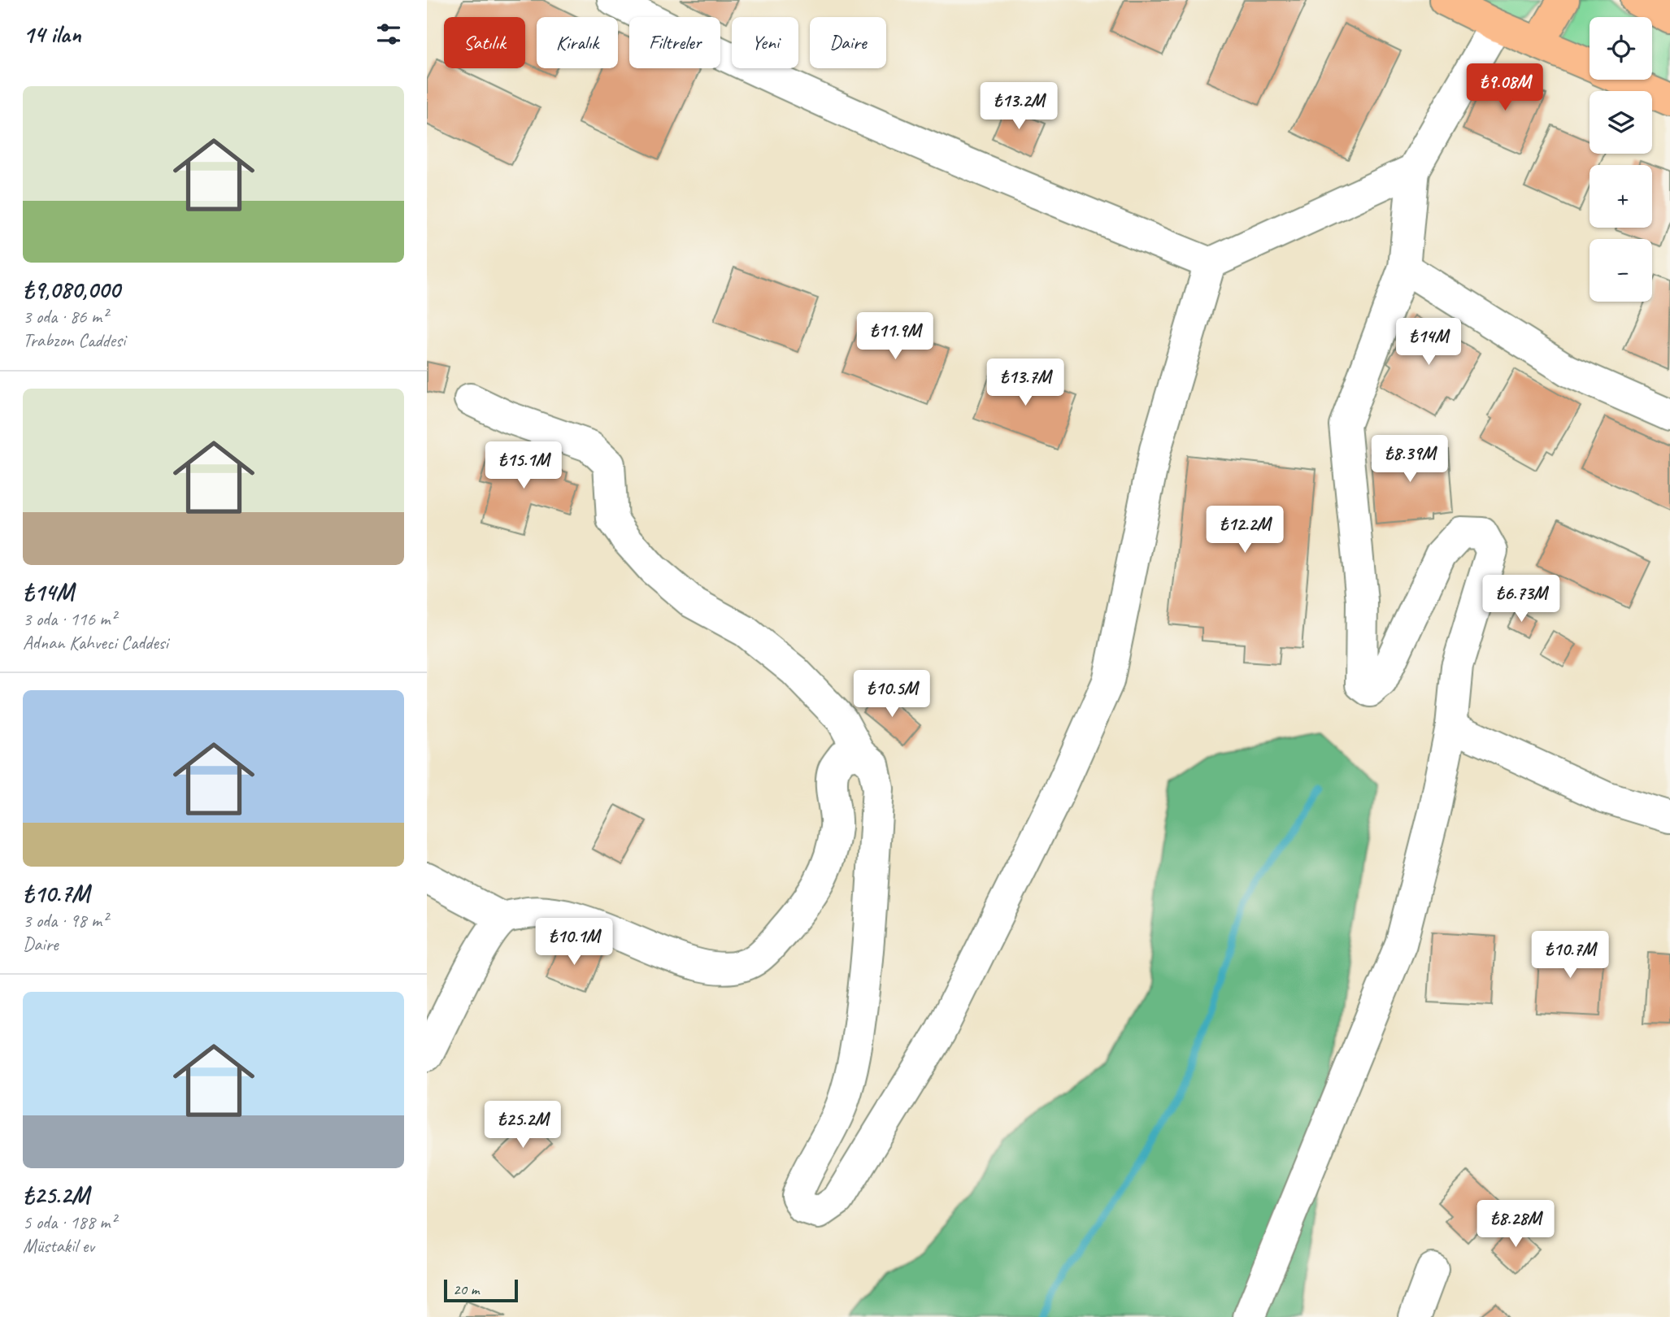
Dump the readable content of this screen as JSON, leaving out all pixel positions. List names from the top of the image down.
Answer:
{
  "scale_bar": "20 m",
  "page": {
    "heading": "14 ilan",
    "map_buttons": ["+", "−"],
    "chip": [
      "Satılık",
      "Kiralık",
      "Filtreler",
      "Yeni",
      "Daire"
    ],
    "price": [
      "₺9.08M",
      "₺13.2M",
      "₺11.9M",
      "₺14M",
      "₺13.7M",
      "₺8.39M",
      "₺15.1M",
      "₺12.2M",
      "₺6.73M",
      "₺10.5M",
      "₺10.1M",
      "₺10.7M",
      "₺25.2M",
      "₺8.28M"
    ],
    "list": [
      {
        "name": "₺9,080,000",
        "note": "3 oda · 86 m² · Trabzon Caddesi"
      },
      {
        "name": "₺14M",
        "note": "3 oda · 116 m² · Adnan Kahveci Caddesi"
      },
      {
        "name": "₺10.7M",
        "note": "3 oda · 98 m² · Daire"
      },
      {
        "name": "₺25.2M",
        "note": "5 oda · 188 m² · Müstakil ev"
      }
    ],
    "scale": "20 m"
  }
}
